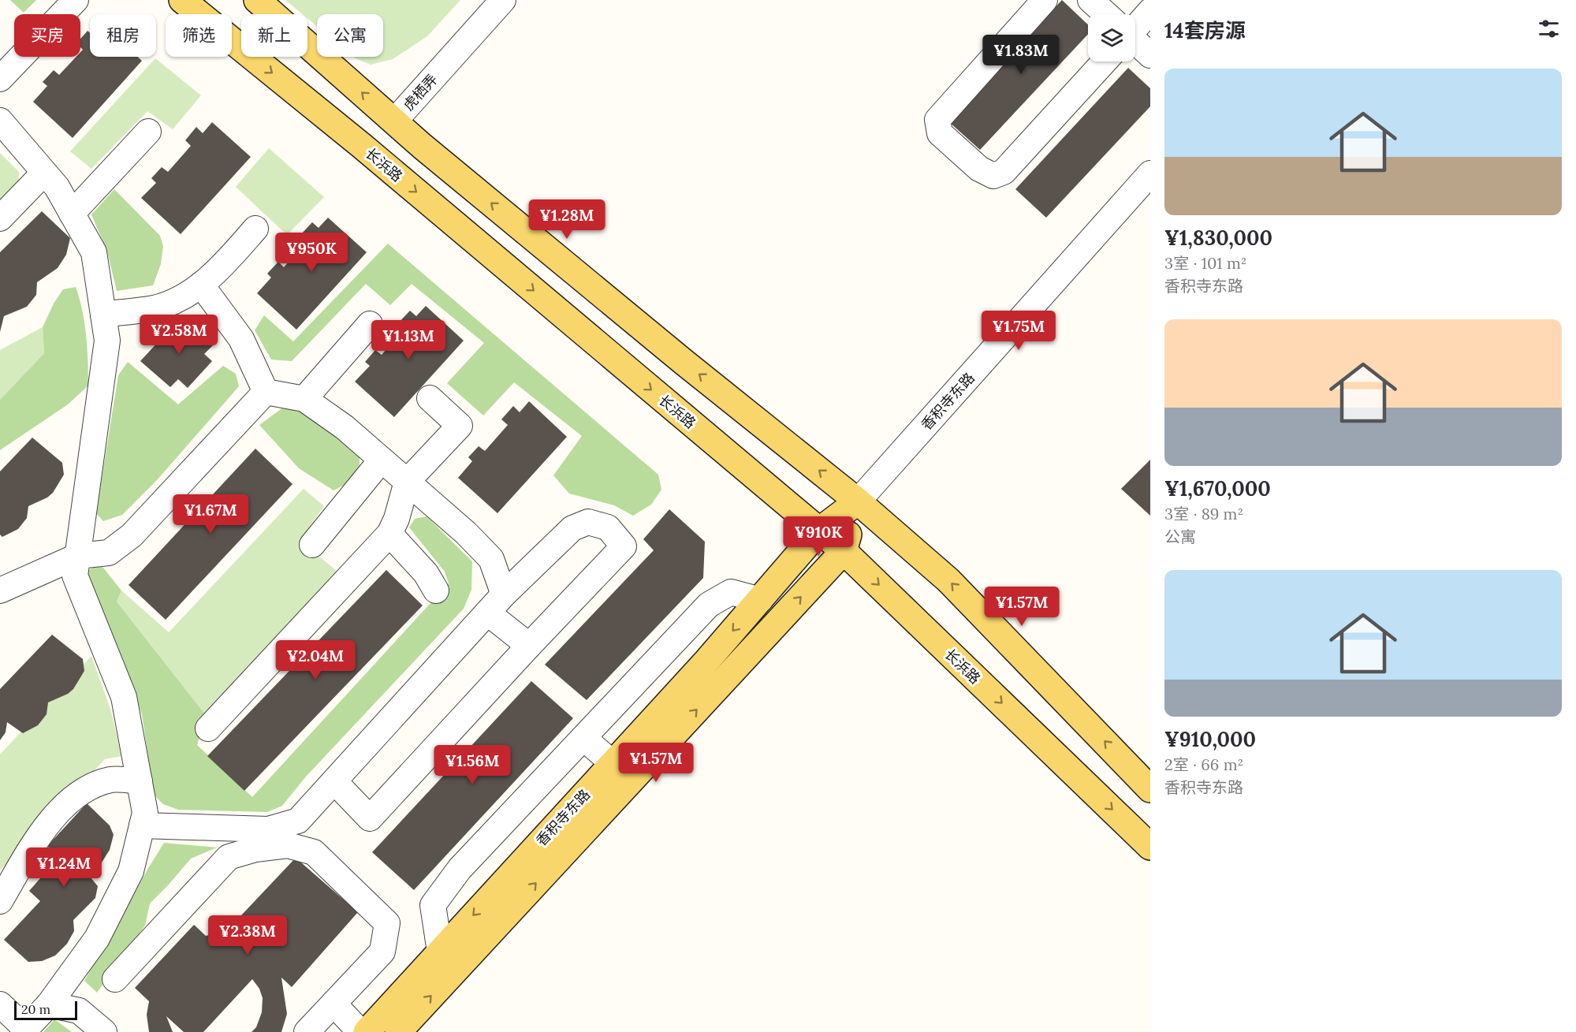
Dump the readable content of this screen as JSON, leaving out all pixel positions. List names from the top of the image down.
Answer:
{
  "streets": {
    "main road": ["长浜路", "香积寺东路"],
    "street": ["虎栖弄"]
  },
  "crossings": [
    ["长浜路", "香积寺东路"]
  ],
  "scale_bar": "20 m",
  "page": {
    "heading": "14套房源",
    "chip": [
      "买房",
      "租房",
      "筛选",
      "新上",
      "公寓"
    ],
    "price": [
      "¥1.83M",
      "¥1.28M",
      "¥950K",
      "¥1.75M",
      "¥2.58M",
      "¥1.13M",
      "¥1.67M",
      "¥910K",
      "¥1.57M",
      "¥2.04M",
      "¥1.57M",
      "¥1.56M",
      "¥1.24M",
      "¥2.38M"
    ],
    "list": [
      {
        "name": "¥1,830,000",
        "note": "3室 · 101 m² · 香积寺东路"
      },
      {
        "name": "¥1,670,000",
        "note": "3室 · 89 m² · 公寓"
      },
      {
        "name": "¥910,000",
        "note": "2室 · 66 m² · 香积寺东路"
      }
    ],
    "scale": "20 m"
  }
}
